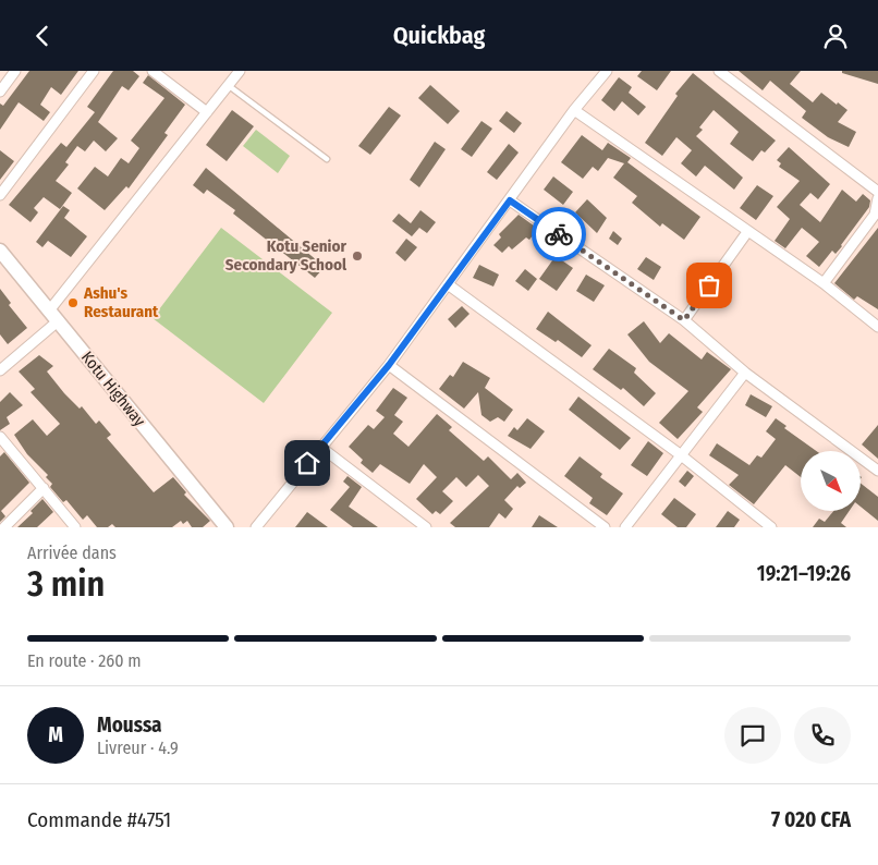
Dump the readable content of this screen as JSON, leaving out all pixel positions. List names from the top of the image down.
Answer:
{
  "streets": {
    "street": ["Kotu Highway"]
  },
  "places": ["Kotu Senior Secondary School", "Ashu's Restaurant"],
  "north": "bottom right",
  "page": {
    "header": "Quickbag",
    "heading": ["3 min", "Arrivée dans", "19:21–19:26"],
    "panel": [
      "Moussa",
      "Livreur · 4.9",
      "Commande #4751",
      "7 020 CFA"
    ],
    "bar": "En route · 260 m",
    "round": "M"
  }
}
